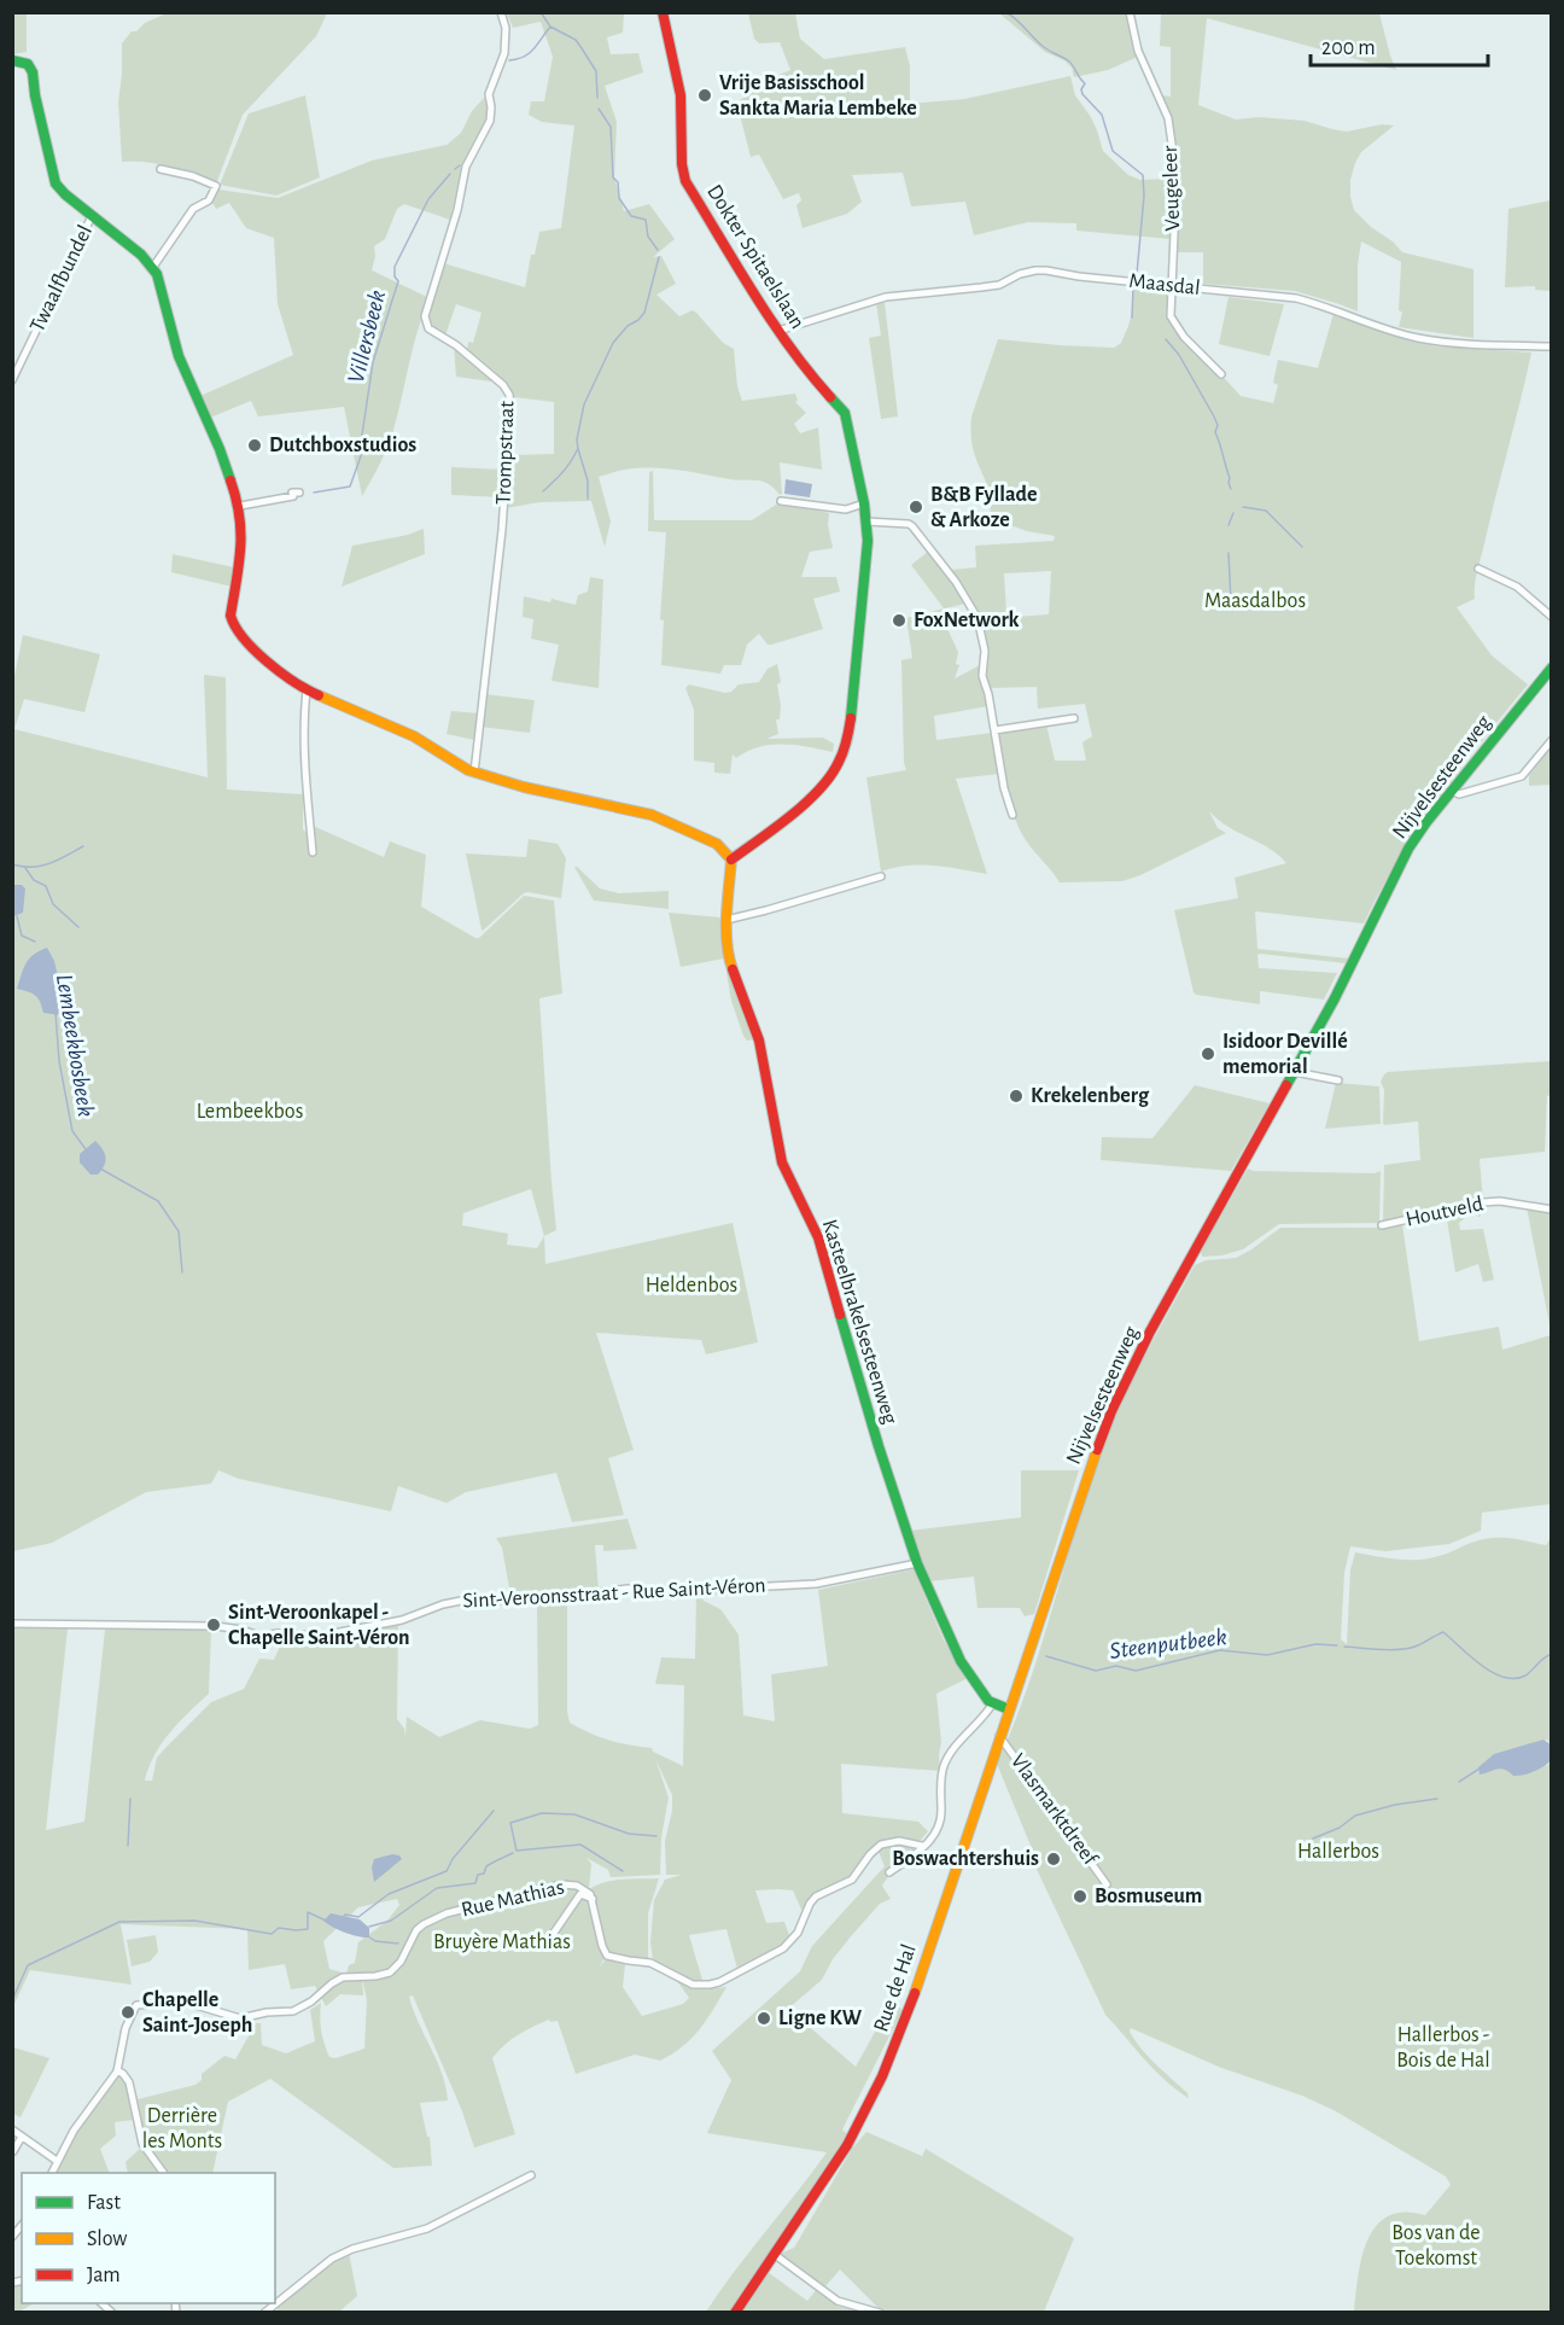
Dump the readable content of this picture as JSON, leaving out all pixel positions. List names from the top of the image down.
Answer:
{
  "streets": {
    "street": [
      "Veugeleer",
      "Dokter Spitaelslaan",
      "Twaalfbundel",
      "Maasdal",
      "Trompstraat",
      "Nijvelsesteenweg",
      "Houtveld",
      "Kasteelbrakelsesteenweg",
      "Sint-Veroonsstraat - Rue Saint-Véron",
      "Vlasmarktdreef",
      "Rue Mathias",
      "Rue de Hal"
    ]
  },
  "crossings": [
    ["Veugeleer", "Maasdal"],
    ["Dokter Spitaelslaan", "Maasdal"],
    ["Dokter Spitaelslaan", "Kasteelbrakelsesteenweg"],
    ["Nijvelsesteenweg", "Vlasmarktdreef"],
    ["Nijvelsesteenweg", "Rue de Hal"],
    ["Kasteelbrakelsesteenweg", "Sint-Veroonsstraat - Rue Saint-Véron"]
  ],
  "water": ["Villersbeek", "Lembeekbosbeek", "Steenputbeek"],
  "parks": [
    "Maasdalbos",
    "Lembeekbos",
    "Heldenbos",
    "Hallerbos",
    "Bruyère Mathias",
    "Hallerbos - Bois de Hal",
    "Derrière les Monts",
    "Bos van de Toekomst"
  ],
  "places": [
    "Vrije Basisschool Sankta Maria Lembeke",
    "Dutchboxstudios",
    "B&B Fyllade & Arkoze",
    "FoxNetwork",
    "Isidoor Devillé memorial",
    "Krekelenberg",
    "Sint-Veroonkapel - Chapelle Saint-Véron",
    "Boswachtershuis",
    "Bosmuseum",
    "Chapelle Saint-Joseph",
    "Ligne KW"
  ],
  "legend": ["Fast", "Slow", "Jam"],
  "scale_bar": "200 m"
}
